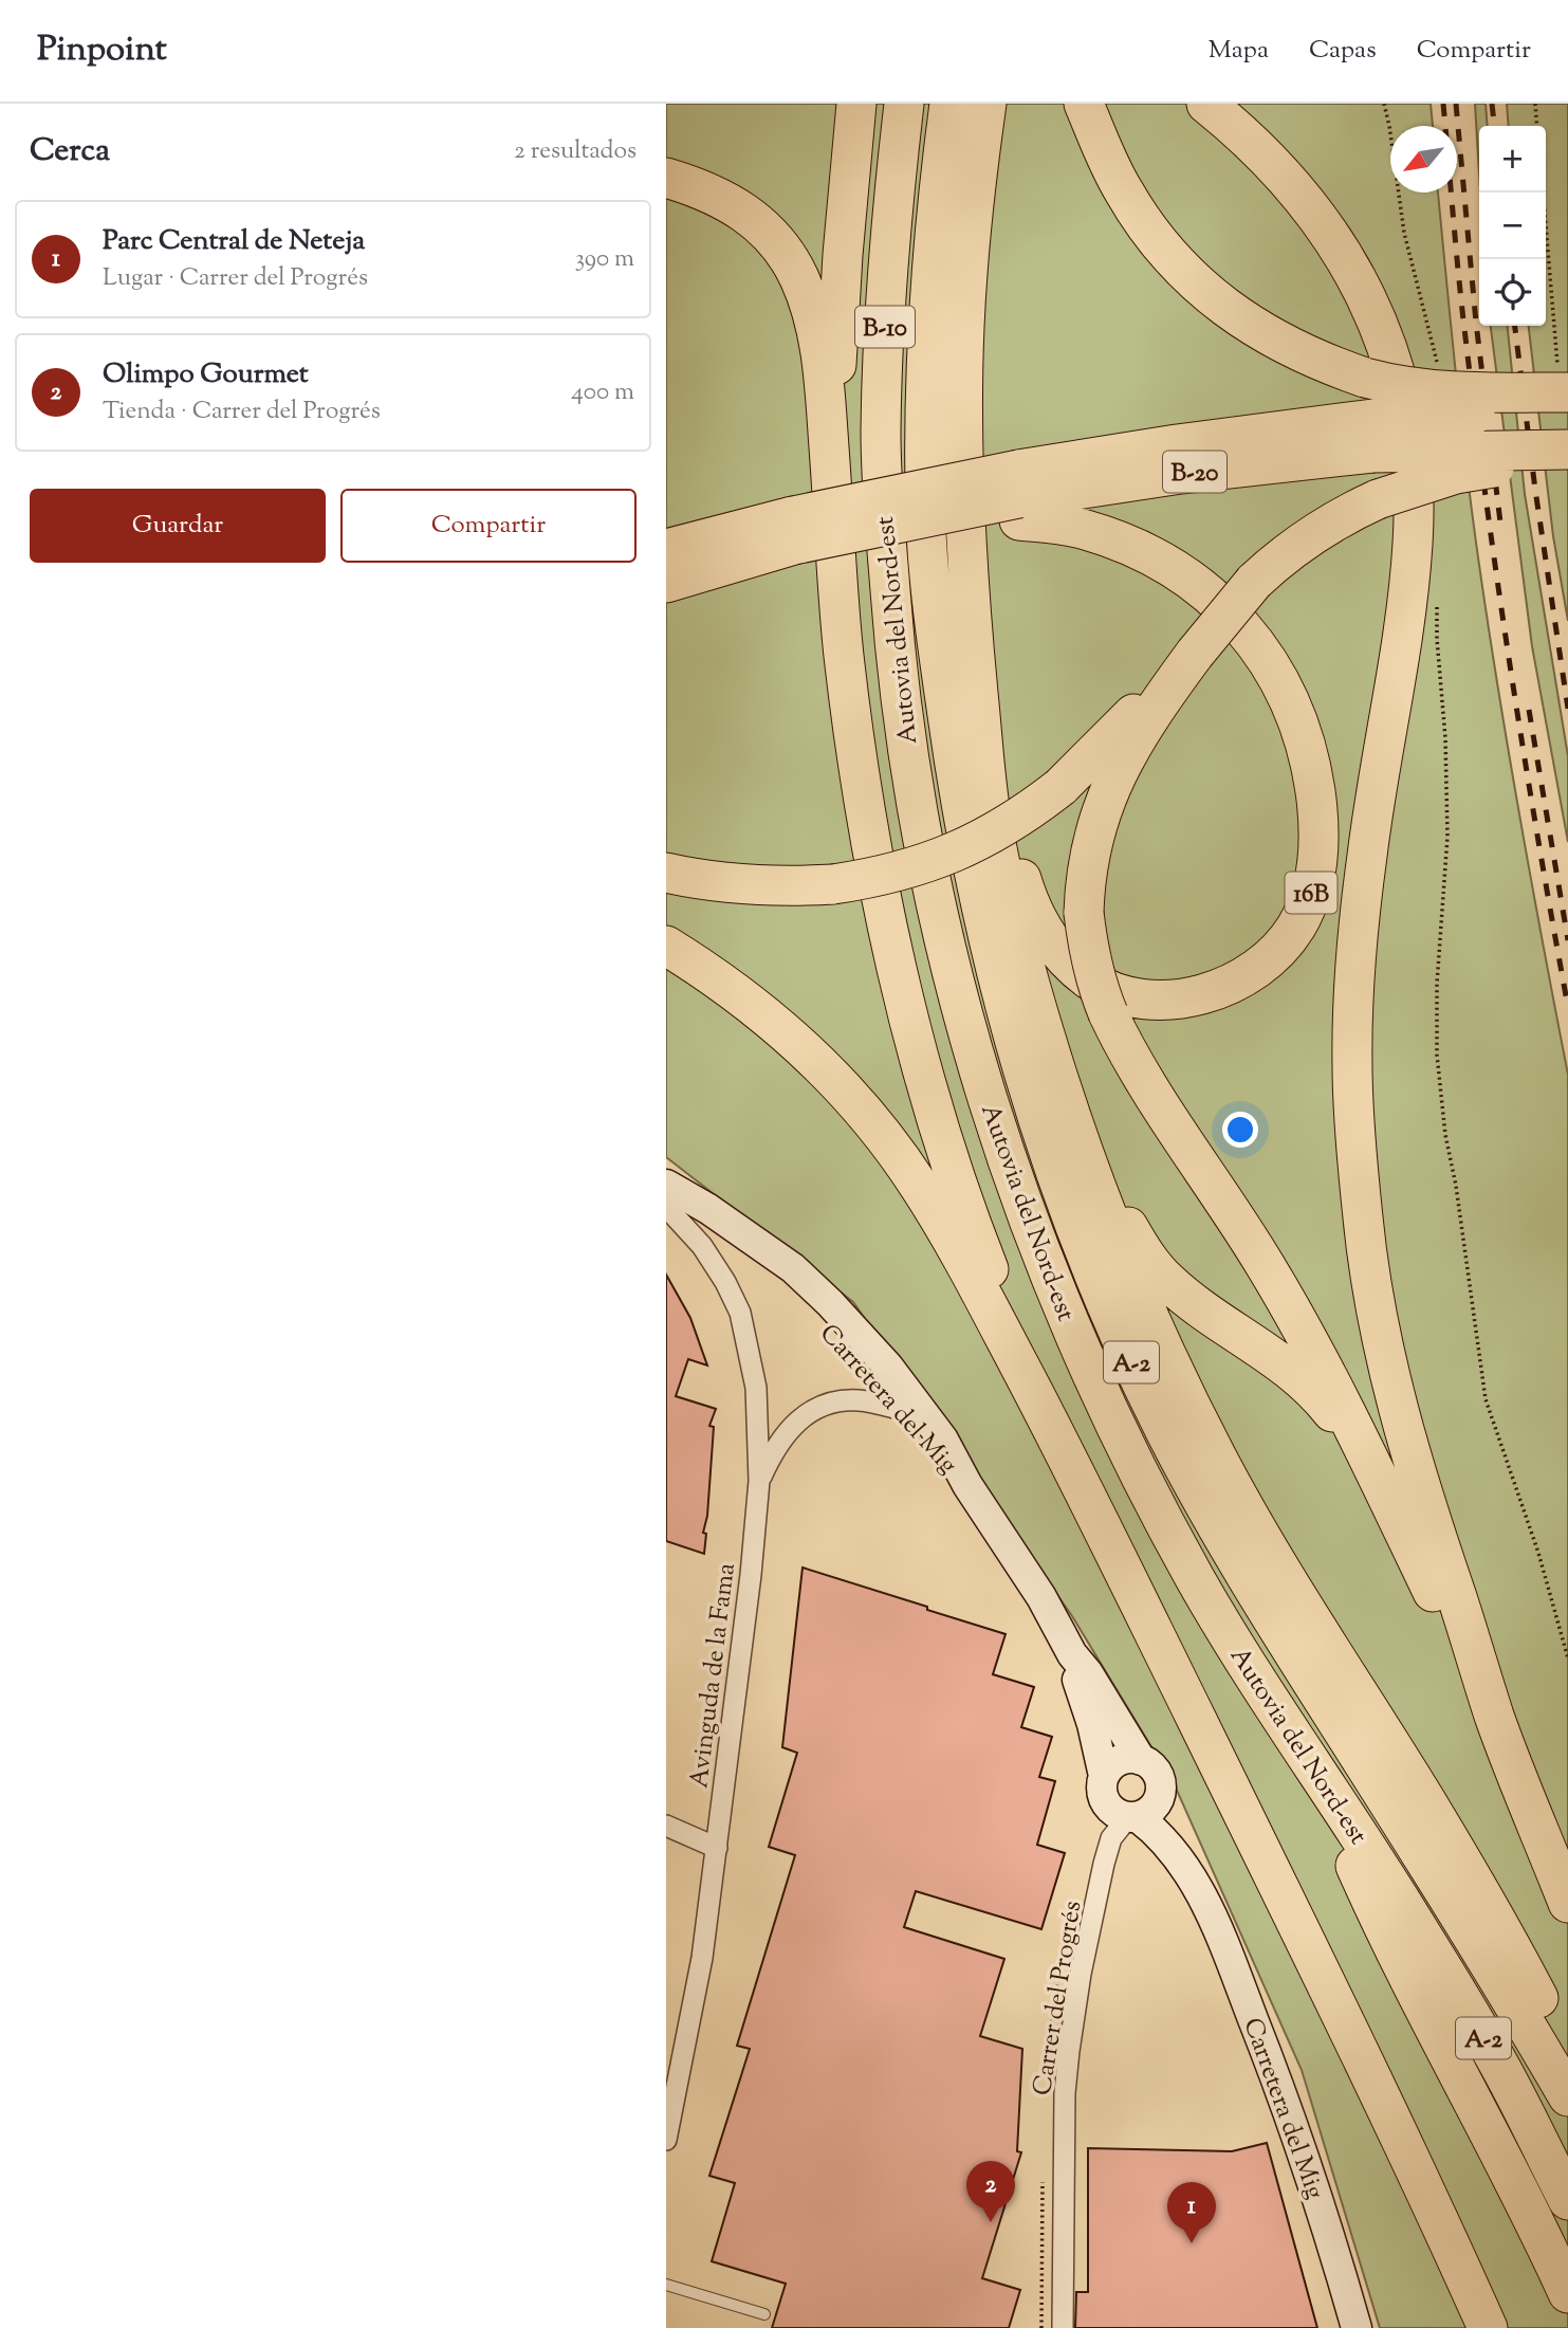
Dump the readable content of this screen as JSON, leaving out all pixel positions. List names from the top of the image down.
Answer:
{
  "streets": {
    "highway": [
      "B-10",
      "B-20",
      "Autovia del Nord-est",
      "16B",
      "A-2"
    ],
    "street": ["Carretera del Mig", "Avinguda de la Fama", "Carrer del Progrés"]
  },
  "crossings": [
    ["B-20", "16B"],
    ["Carretera del Mig", "Carrer del Progrés"]
  ],
  "north": "bottom left",
  "page": {
    "header": "Pinpoint",
    "nav": ["Mapa", "Capas", "Compartir"],
    "heading": ["Cerca", "2 resultados"],
    "map_buttons": ["+", "−"],
    "list": [
      {
        "mark": "1",
        "name": "Parc Central de Neteja",
        "note": "Lugar · Carrer del Progrés",
        "value": "390 m"
      },
      {
        "mark": "2",
        "name": "Olimpo Gourmet",
        "note": "Tienda · Carrer del Progrés",
        "value": "400 m"
      }
    ],
    "buttons": ["Guardar", "Compartir"],
    "pins": ["2", "1"]
  }
}
